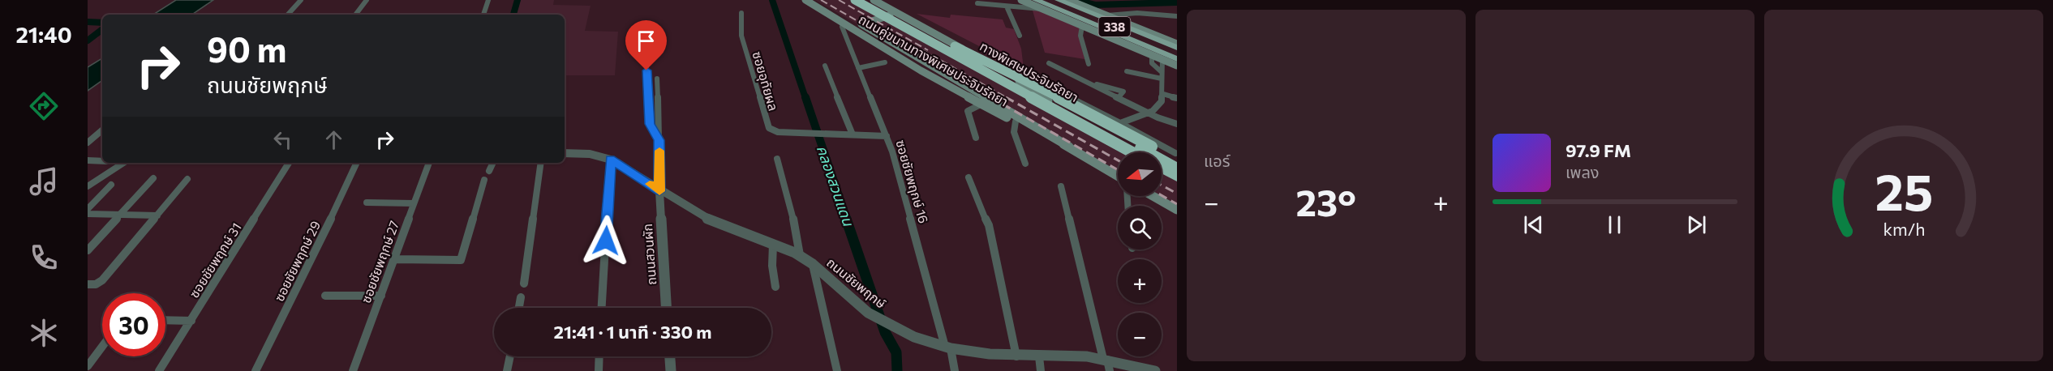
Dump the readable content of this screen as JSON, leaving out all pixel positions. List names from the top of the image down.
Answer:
{
  "streets": {
    "highway": ["ทางพิเศษประจิมรัถยา"],
    "main road": ["338", "ถนนคู่ขนานทางพิเศษประจิมรัถยา"],
    "street": [
      "ซอยอุทัยผล",
      "ซอยชัยพฤกษ์ 16",
      "ถนนสวนผัก",
      "ซอยชัยพฤกษ์ 31",
      "ซอยชัยพฤกษ์ 29",
      "ซอยชัยพฤกษ์ 27",
      "ถนนชัยพฤกษ์"
    ]
  },
  "crossings": [
    ["ถนนคู่ขนานทางพิเศษประจิมรัถยา", "ทางพิเศษประจิมรัถยา"],
    ["ซอยอุทัยผล", "ซอยชัยพฤกษ์ 16"],
    ["ซอยชัยพฤกษ์ 16", "ถนนชัยพฤกษ์"],
    ["ถนนสวนผัก", "ถนนชัยพฤกษ์"]
  ],
  "water": ["คลองสวนแดน"],
  "north": "left",
  "page": {
    "tabs": "21:40",
    "tile": "แอร์",
    "turn": ["90 m", "ถนนชัยพฤกษ์"],
    "song": ["97.9 FM", "เพลง"],
    "map_buttons": ["+", "−"],
    "heat": ["−", "23°", "+"],
    "limit": "30",
    "trip": "21:41 · 1 นาที · 330 m",
    "gauge": ["25", "km/h"]
  }
}
